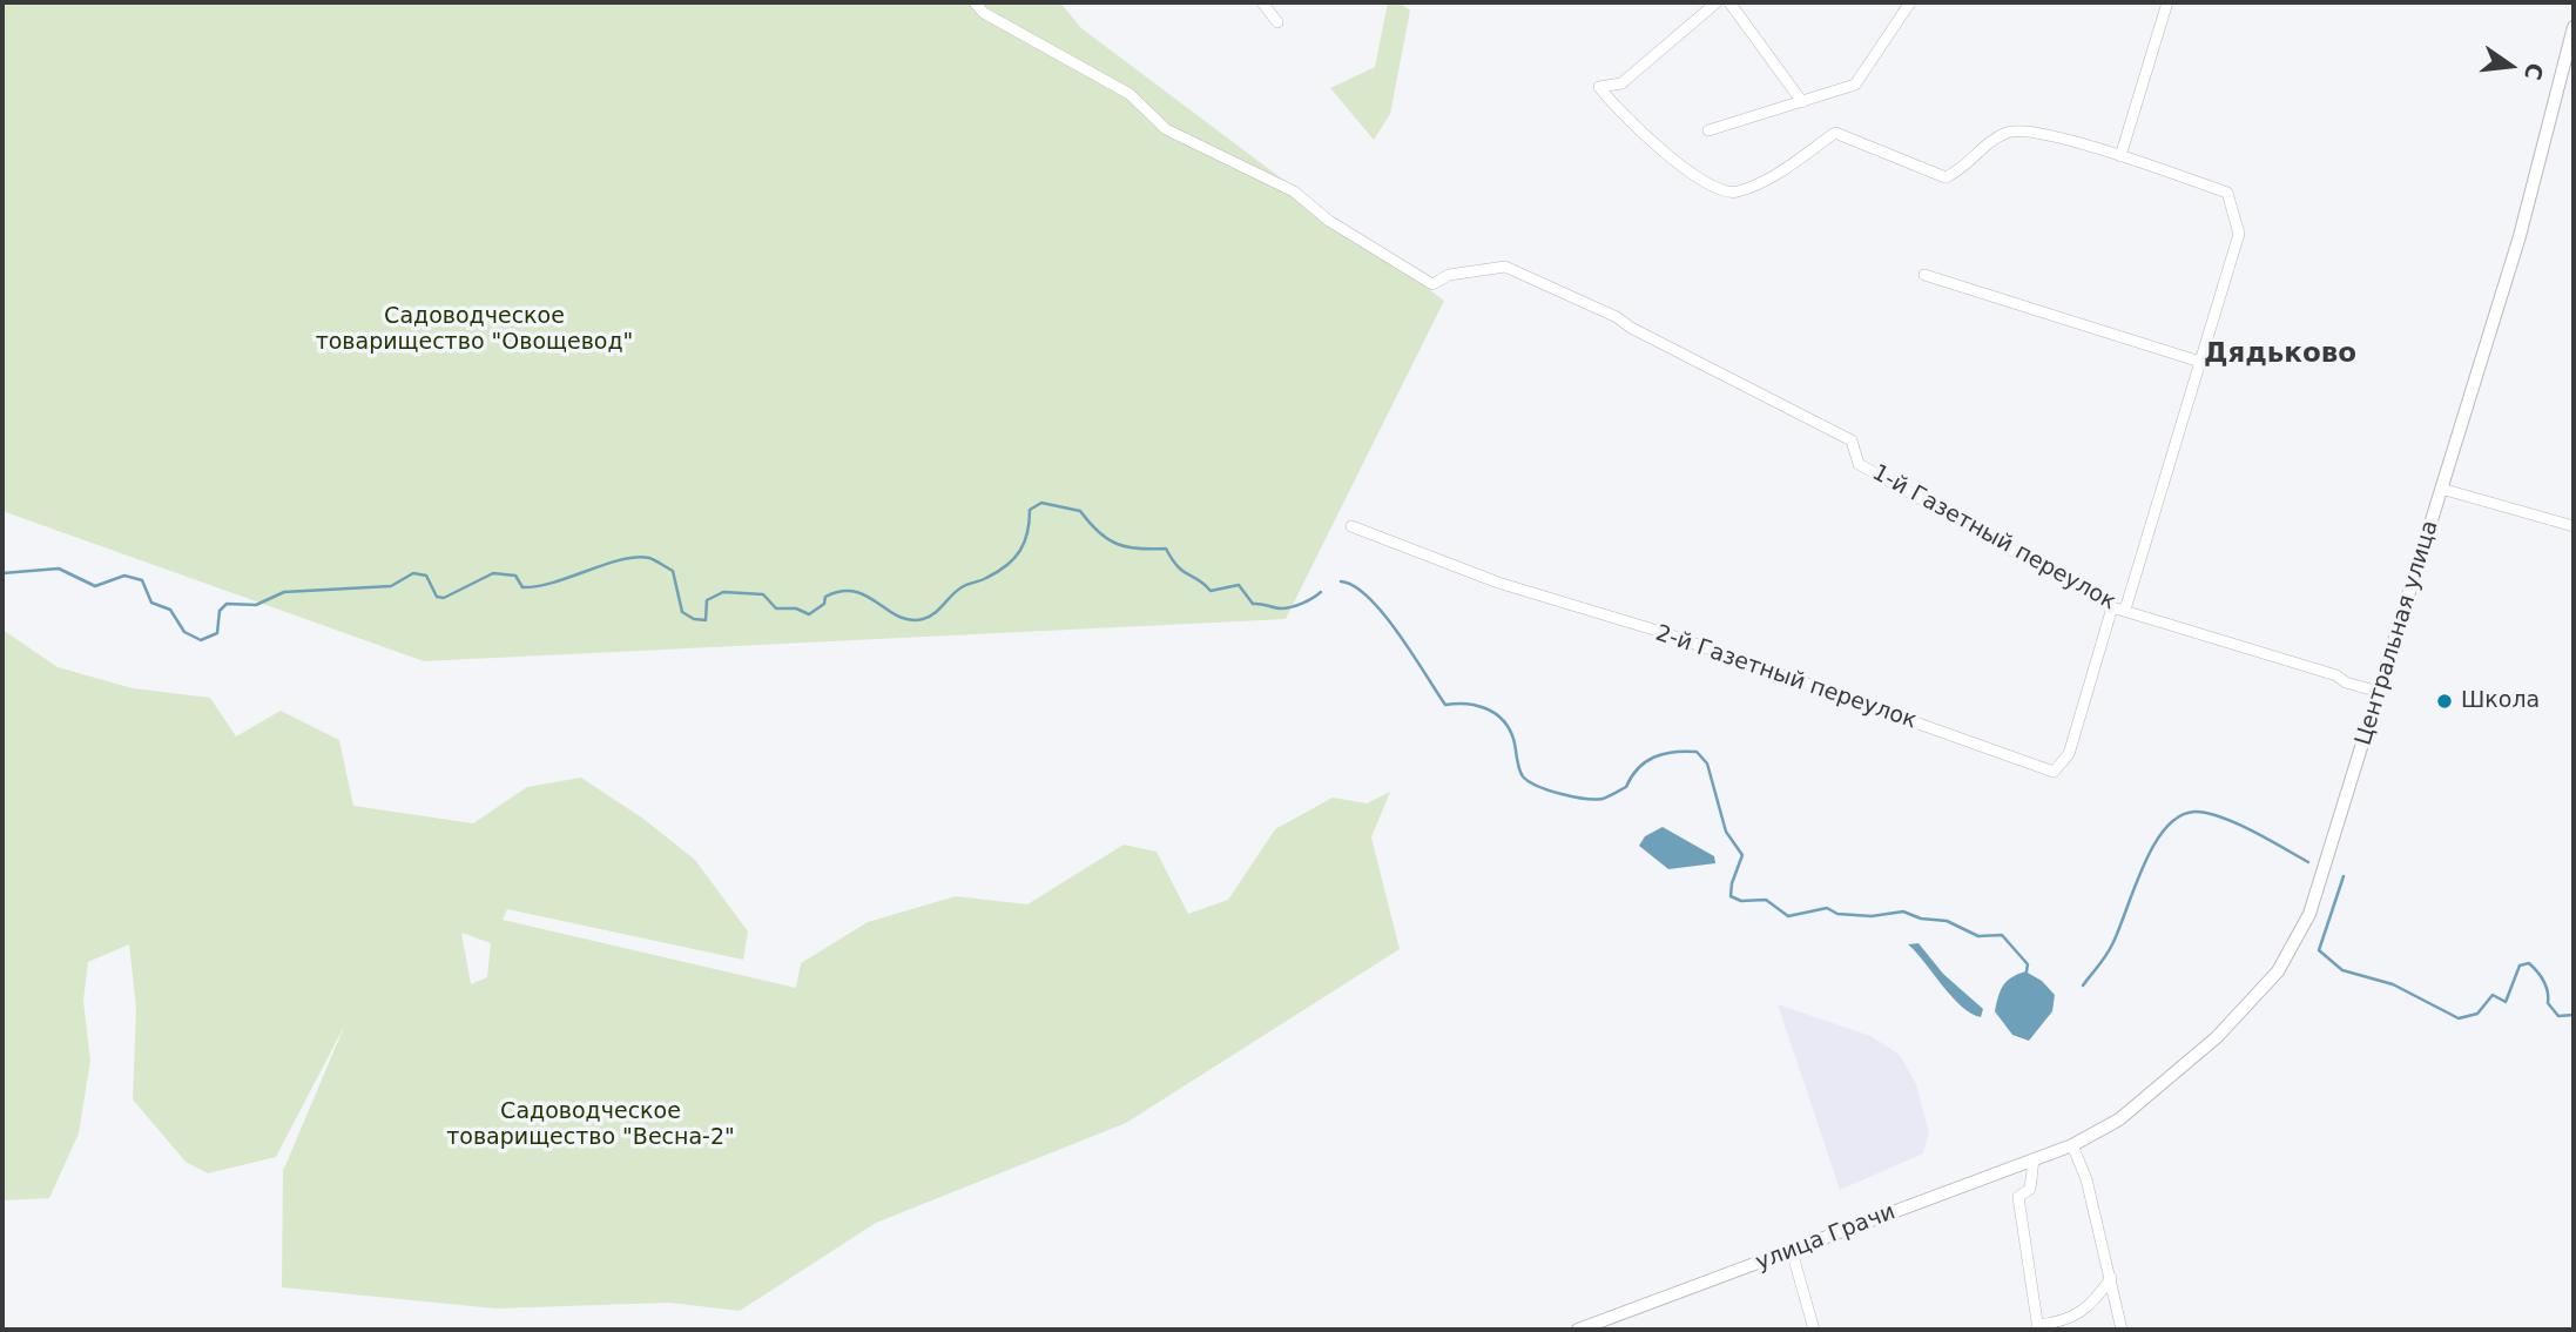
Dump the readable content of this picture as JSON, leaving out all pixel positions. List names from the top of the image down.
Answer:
{
  "streets": {
    "street": [
      "1-й Газетный переулок",
      "Центральная улица",
      "2-й Газетный переулок",
      "улица Грачи"
    ]
  },
  "crossings": [
    ["1-й Газетный переулок", "Центральная улица"],
    ["1-й Газетный переулок", "2-й Газетный переулок"],
    ["Центральная улица", "улица Грачи"]
  ],
  "districts": ["Дядьково"],
  "parks": ["Садоводческое товарищество \"Овощевод\"", "Садоводческое товарищество \"Весна-2\""],
  "places": ["Школа"],
  "north": "right"
}
